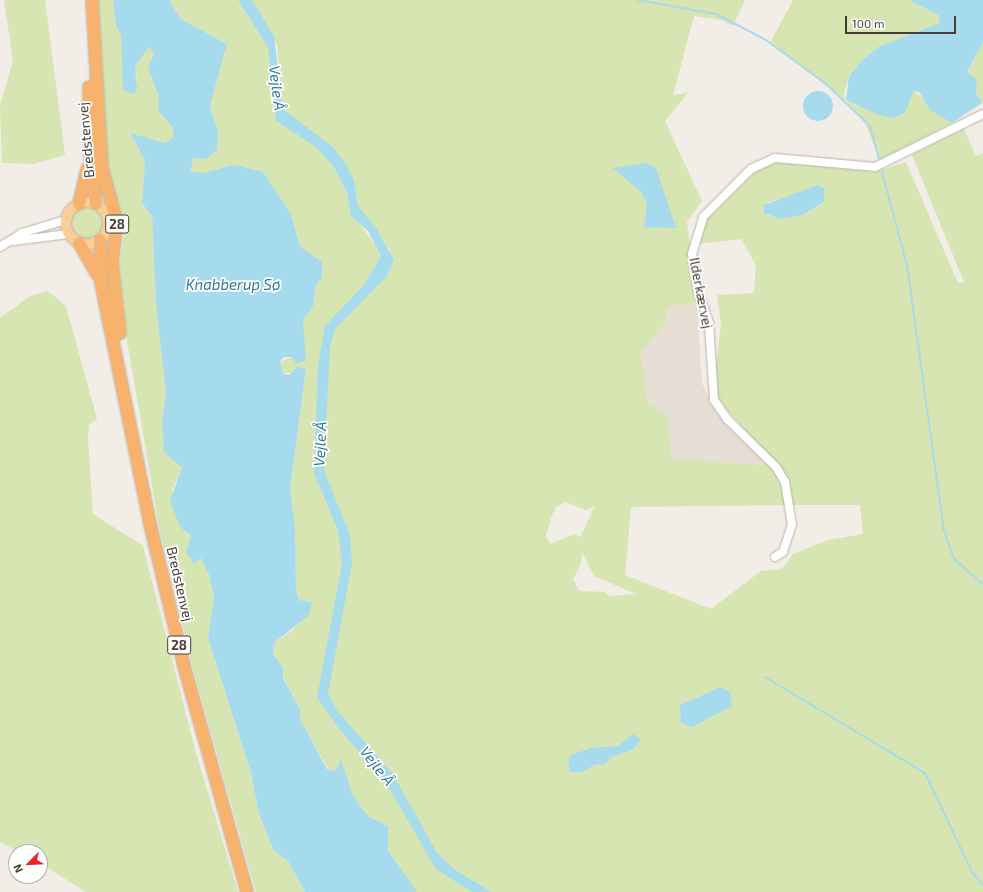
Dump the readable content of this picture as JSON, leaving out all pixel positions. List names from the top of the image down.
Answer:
{
  "streets": {
    "highway": ["Bredstenvej", "28"],
    "street": ["Ilderkærvej"]
  },
  "crossings": [
    ["Bredstenvej", "28"]
  ],
  "water": ["Vejle Å", "Knabberup Sø"],
  "scale_bar": "100 m",
  "north": "bottom left"
}
